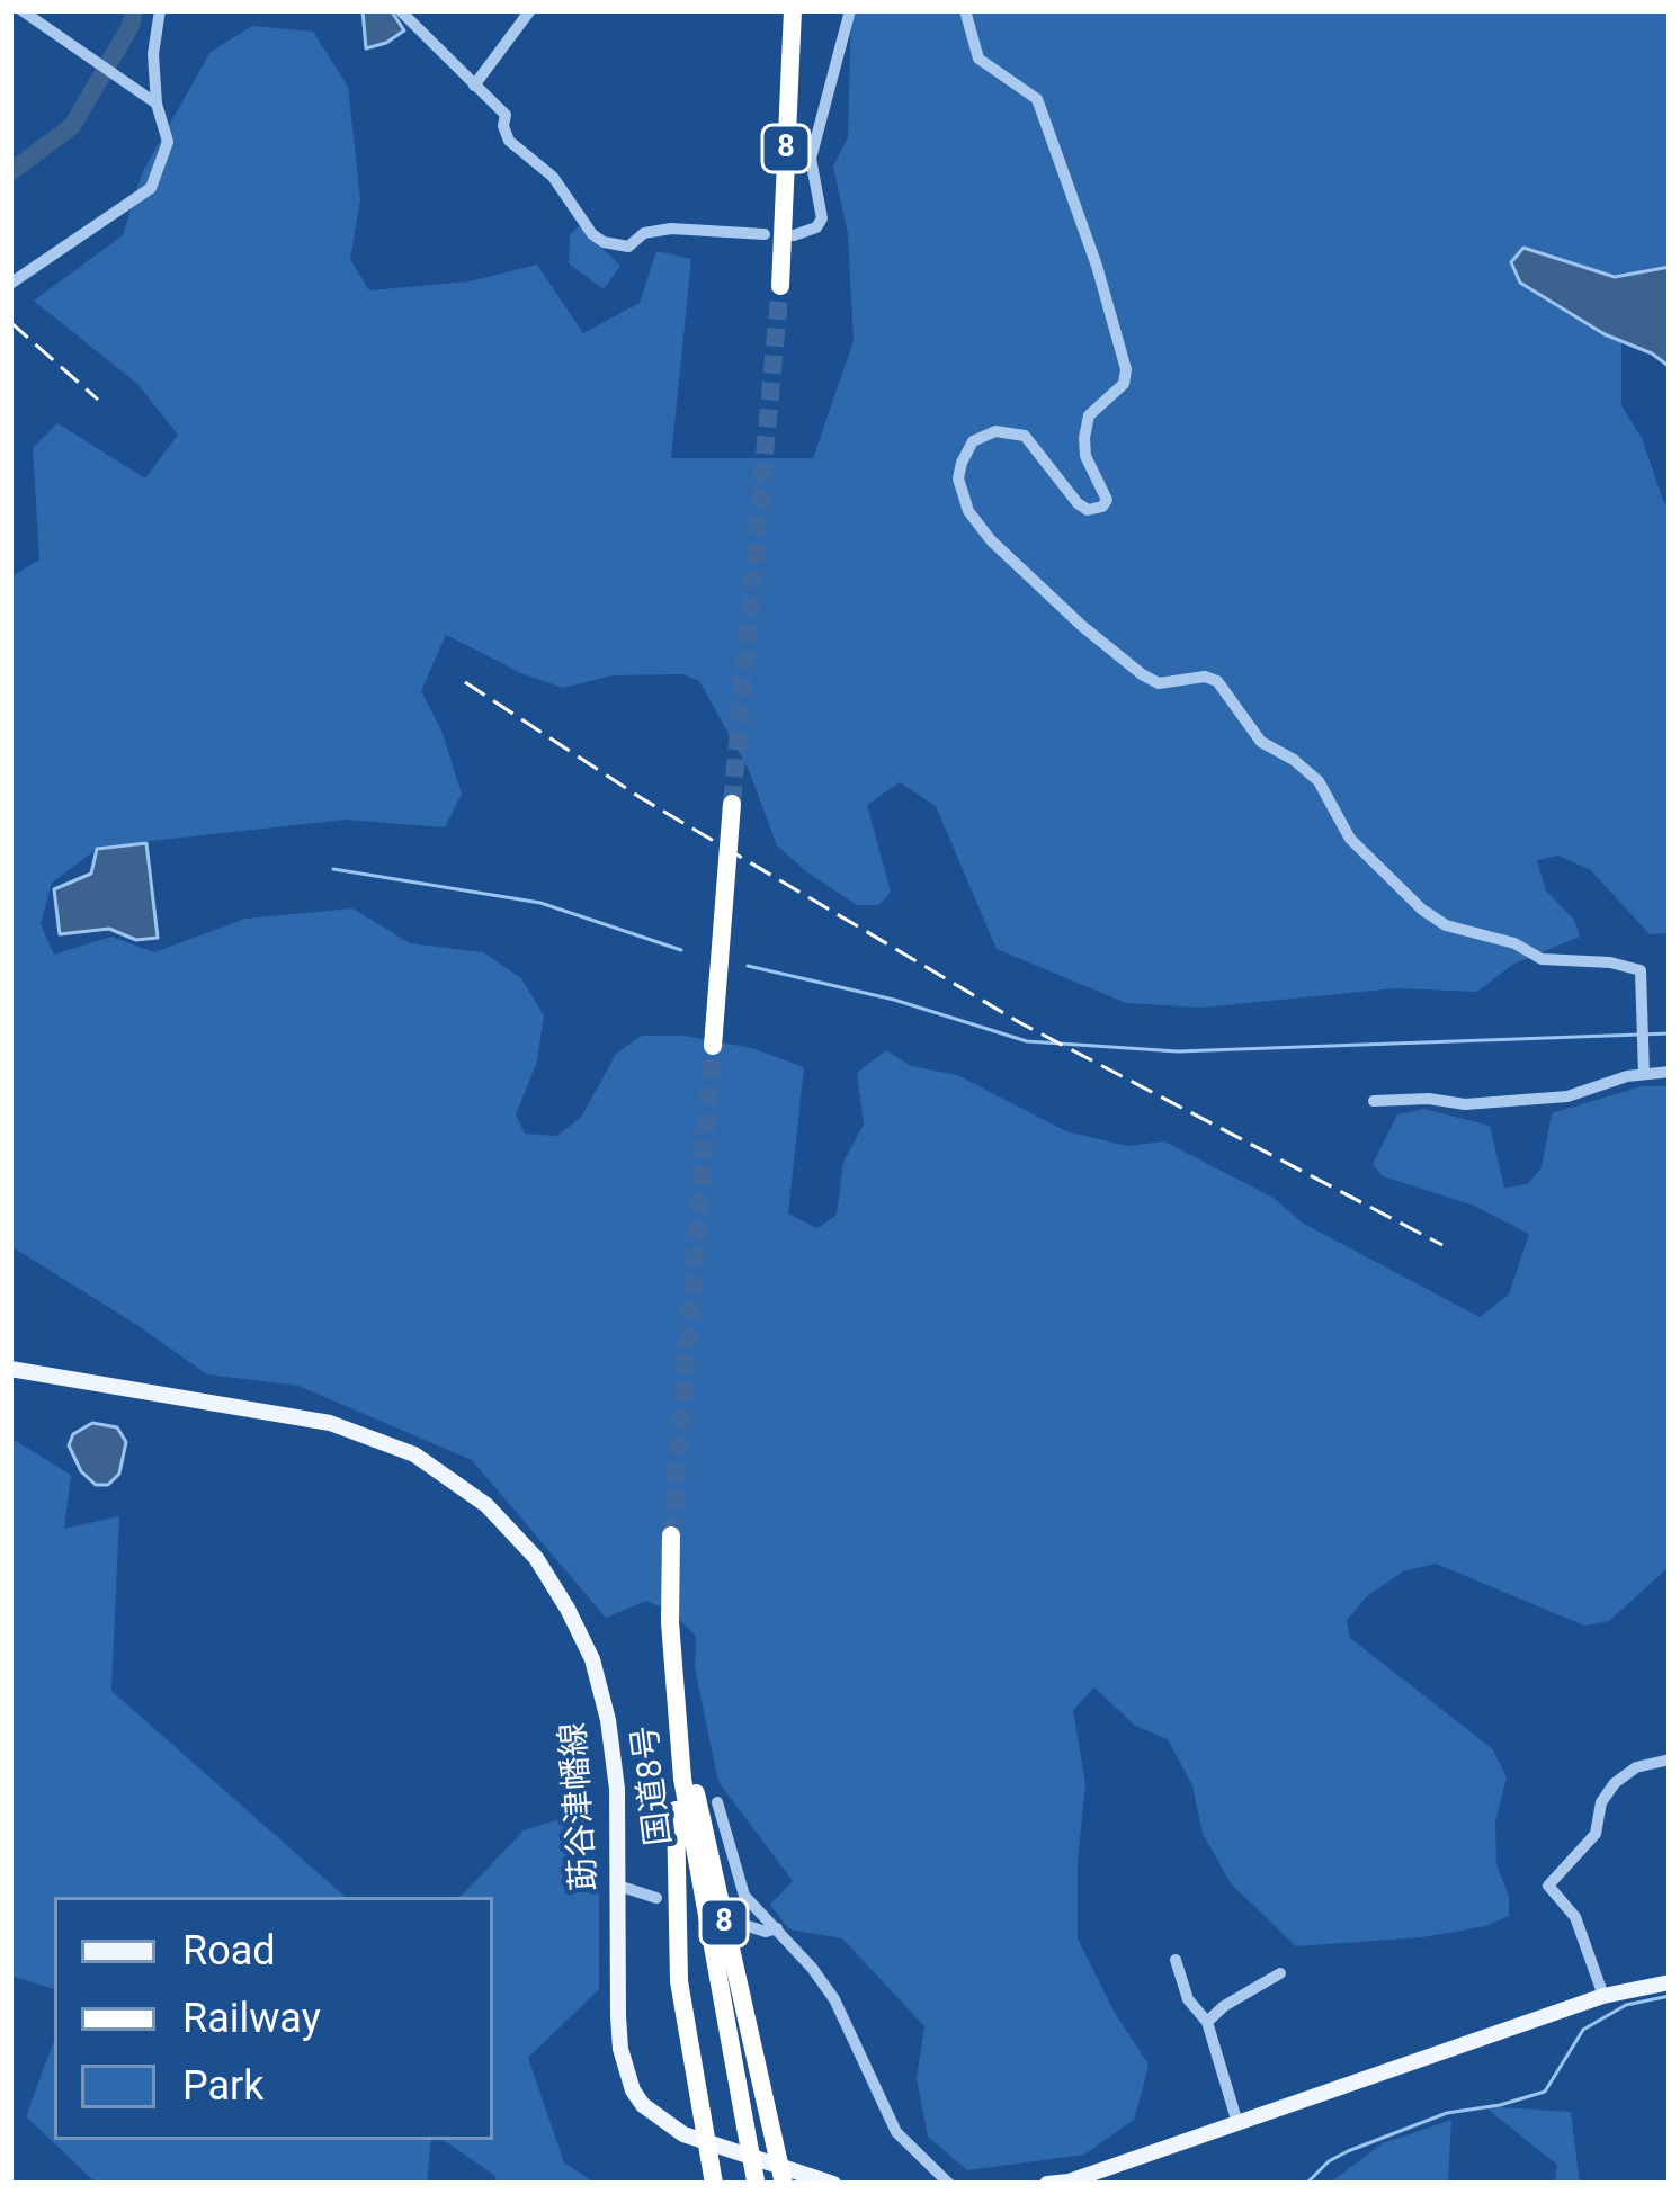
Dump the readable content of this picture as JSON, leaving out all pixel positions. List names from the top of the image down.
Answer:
{
  "streets": {
    "highway": ["8", "国道8号"],
    "main road": ["莇谷津幡線"]
  },
  "crossings": [
    ["8", "国道8号"],
    ["8", "莇谷津幡線"]
  ],
  "legend": ["Road", "Railway", "Park"]
}
